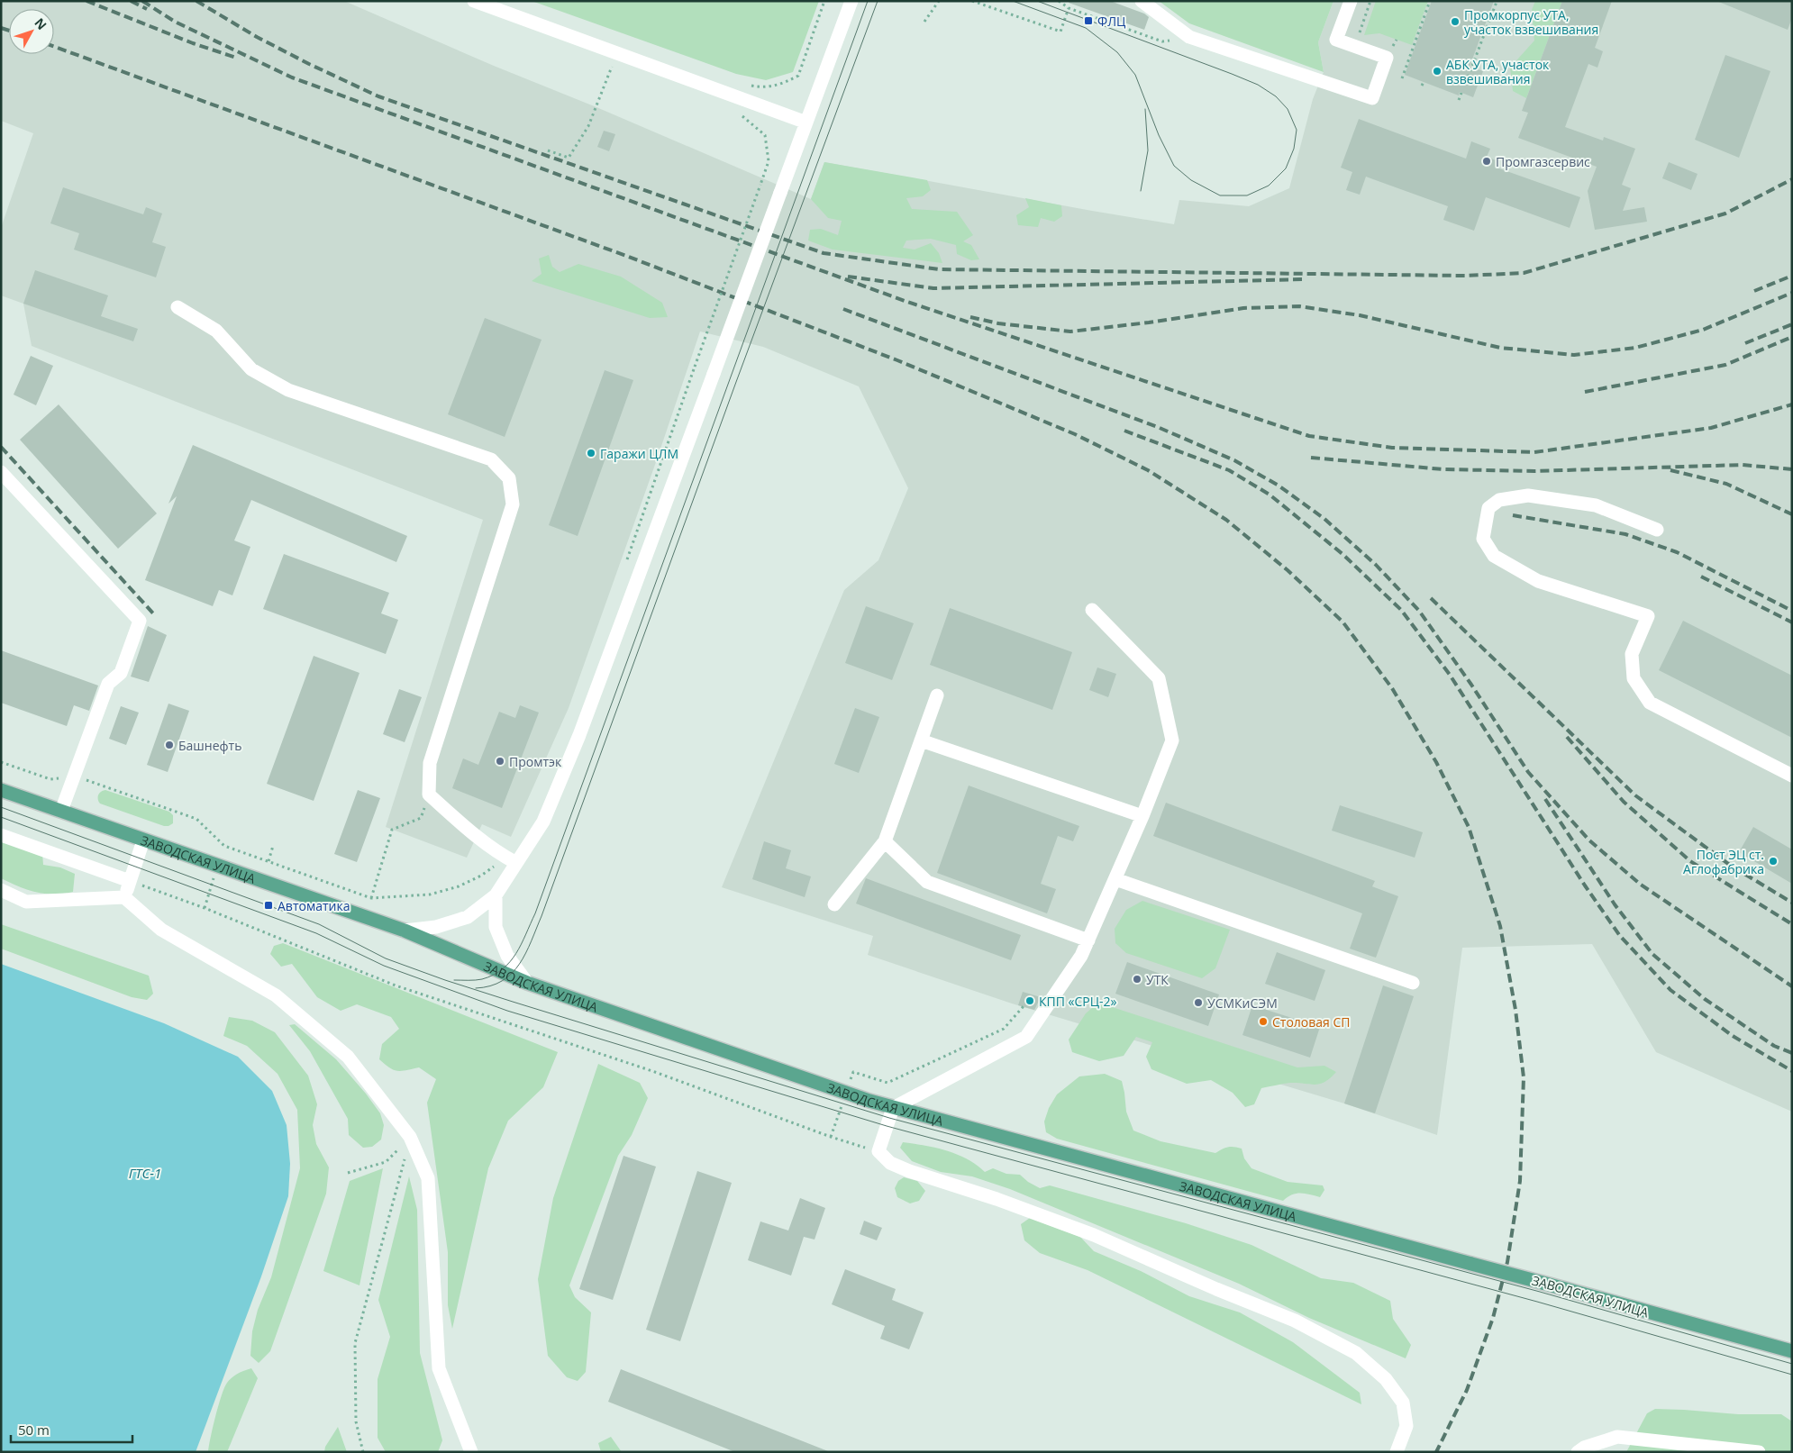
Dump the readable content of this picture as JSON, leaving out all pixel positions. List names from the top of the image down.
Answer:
{
  "streets": {
    "main road": ["ЗАВОДСКАЯ УЛИЦА"]
  },
  "water": ["ГТС-1"],
  "places": {
    "transit": ["ФЛЦ", "Автоматика"],
    "other": [
      "Промкорпус УТА, участок взвешивания",
      "АБК УТА, участок взвешивания",
      "Промгазсервис",
      "Гаражи ЦЛМ",
      "Башнефть",
      "Промтэк",
      "Пост ЭЦ ст. Аглофабрика",
      "УТК",
      "КПП «СРЦ-2»",
      "УСМКиСЭМ",
      "Столовая СП"
    ]
  },
  "scale_bar": "50 m",
  "north": "top right"
}
